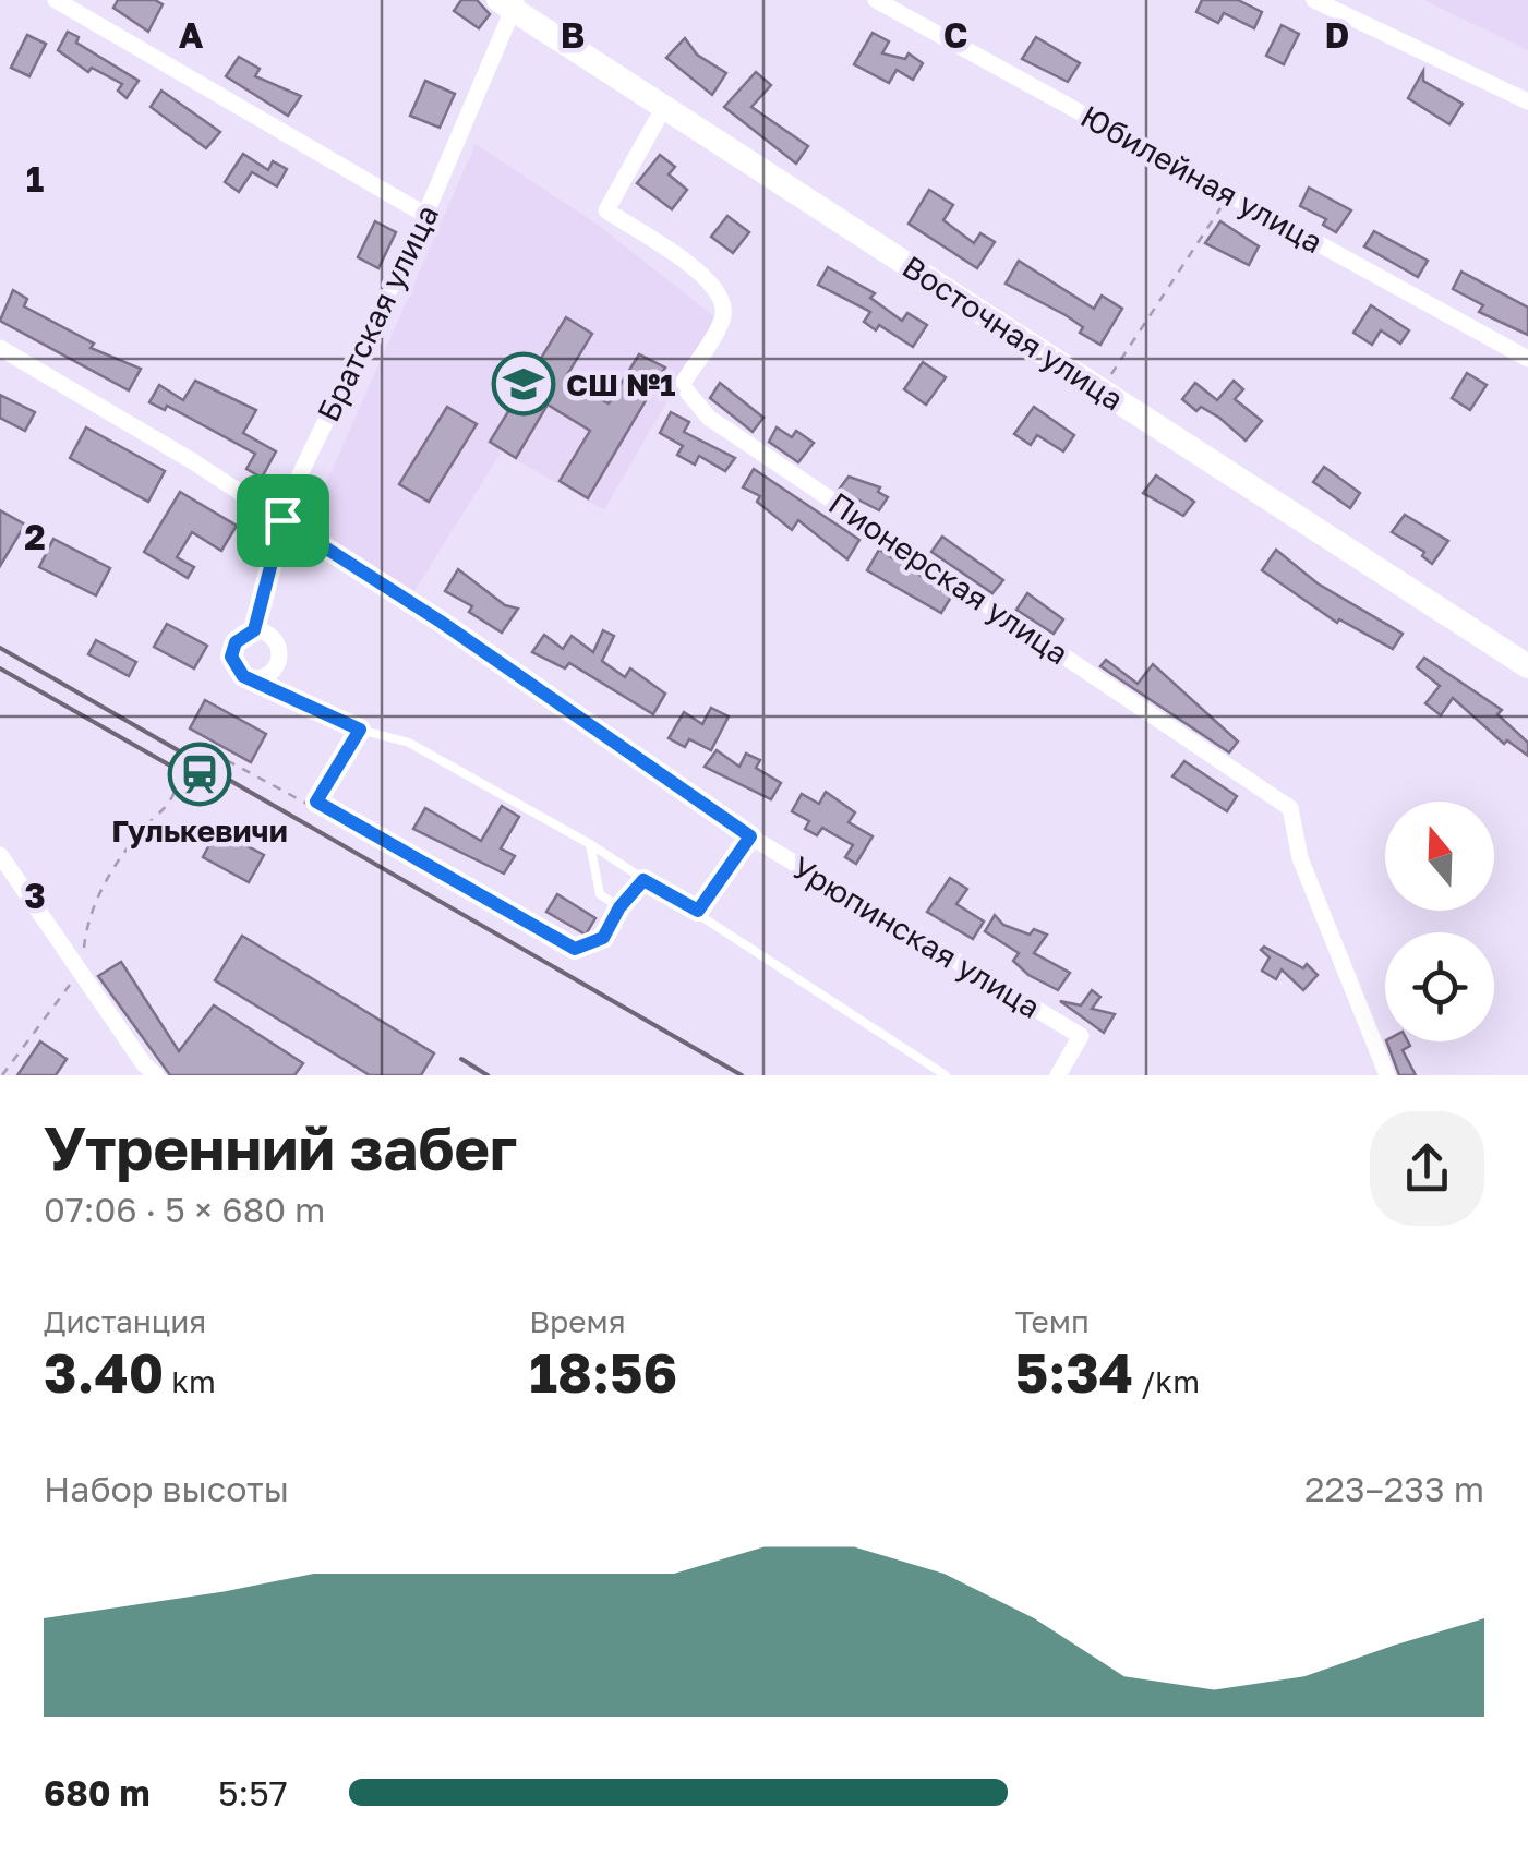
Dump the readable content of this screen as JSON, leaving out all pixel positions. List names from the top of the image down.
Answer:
{
  "streets": {
    "street": [
      "Юбилейная улица",
      "Братская улица",
      "Восточная улица",
      "Пионерская улица",
      "Урюпинская улица"
    ]
  },
  "crossings": [
    ["Братская улица", "Восточная улица"],
    ["Братская улица", "Урюпинская улица"],
    ["Восточная улица", "Пионерская улица"]
  ],
  "places": {
    "school or university": ["СШ №1"],
    "station": ["Гулькевичи"]
  },
  "north": "top",
  "page": {
    "heading": ["Утренний забег", "07:06 · 5 × 680 m"],
    "stats": [
      ["Дистанция", "3.40 km"],
      ["Время", "18:56"],
      ["Темп", "5:34 /km"]
    ],
    "chart": ["Набор высоты", "223–233 m"],
    "list": [
      {
        "name": "680 m",
        "note": "5:57"
      }
    ]
  },
  "grid": {
    "columns": [
      "A",
      "B",
      "C",
      "D"
    ],
    "rows": ["1", "2", "3"]
  }
}
